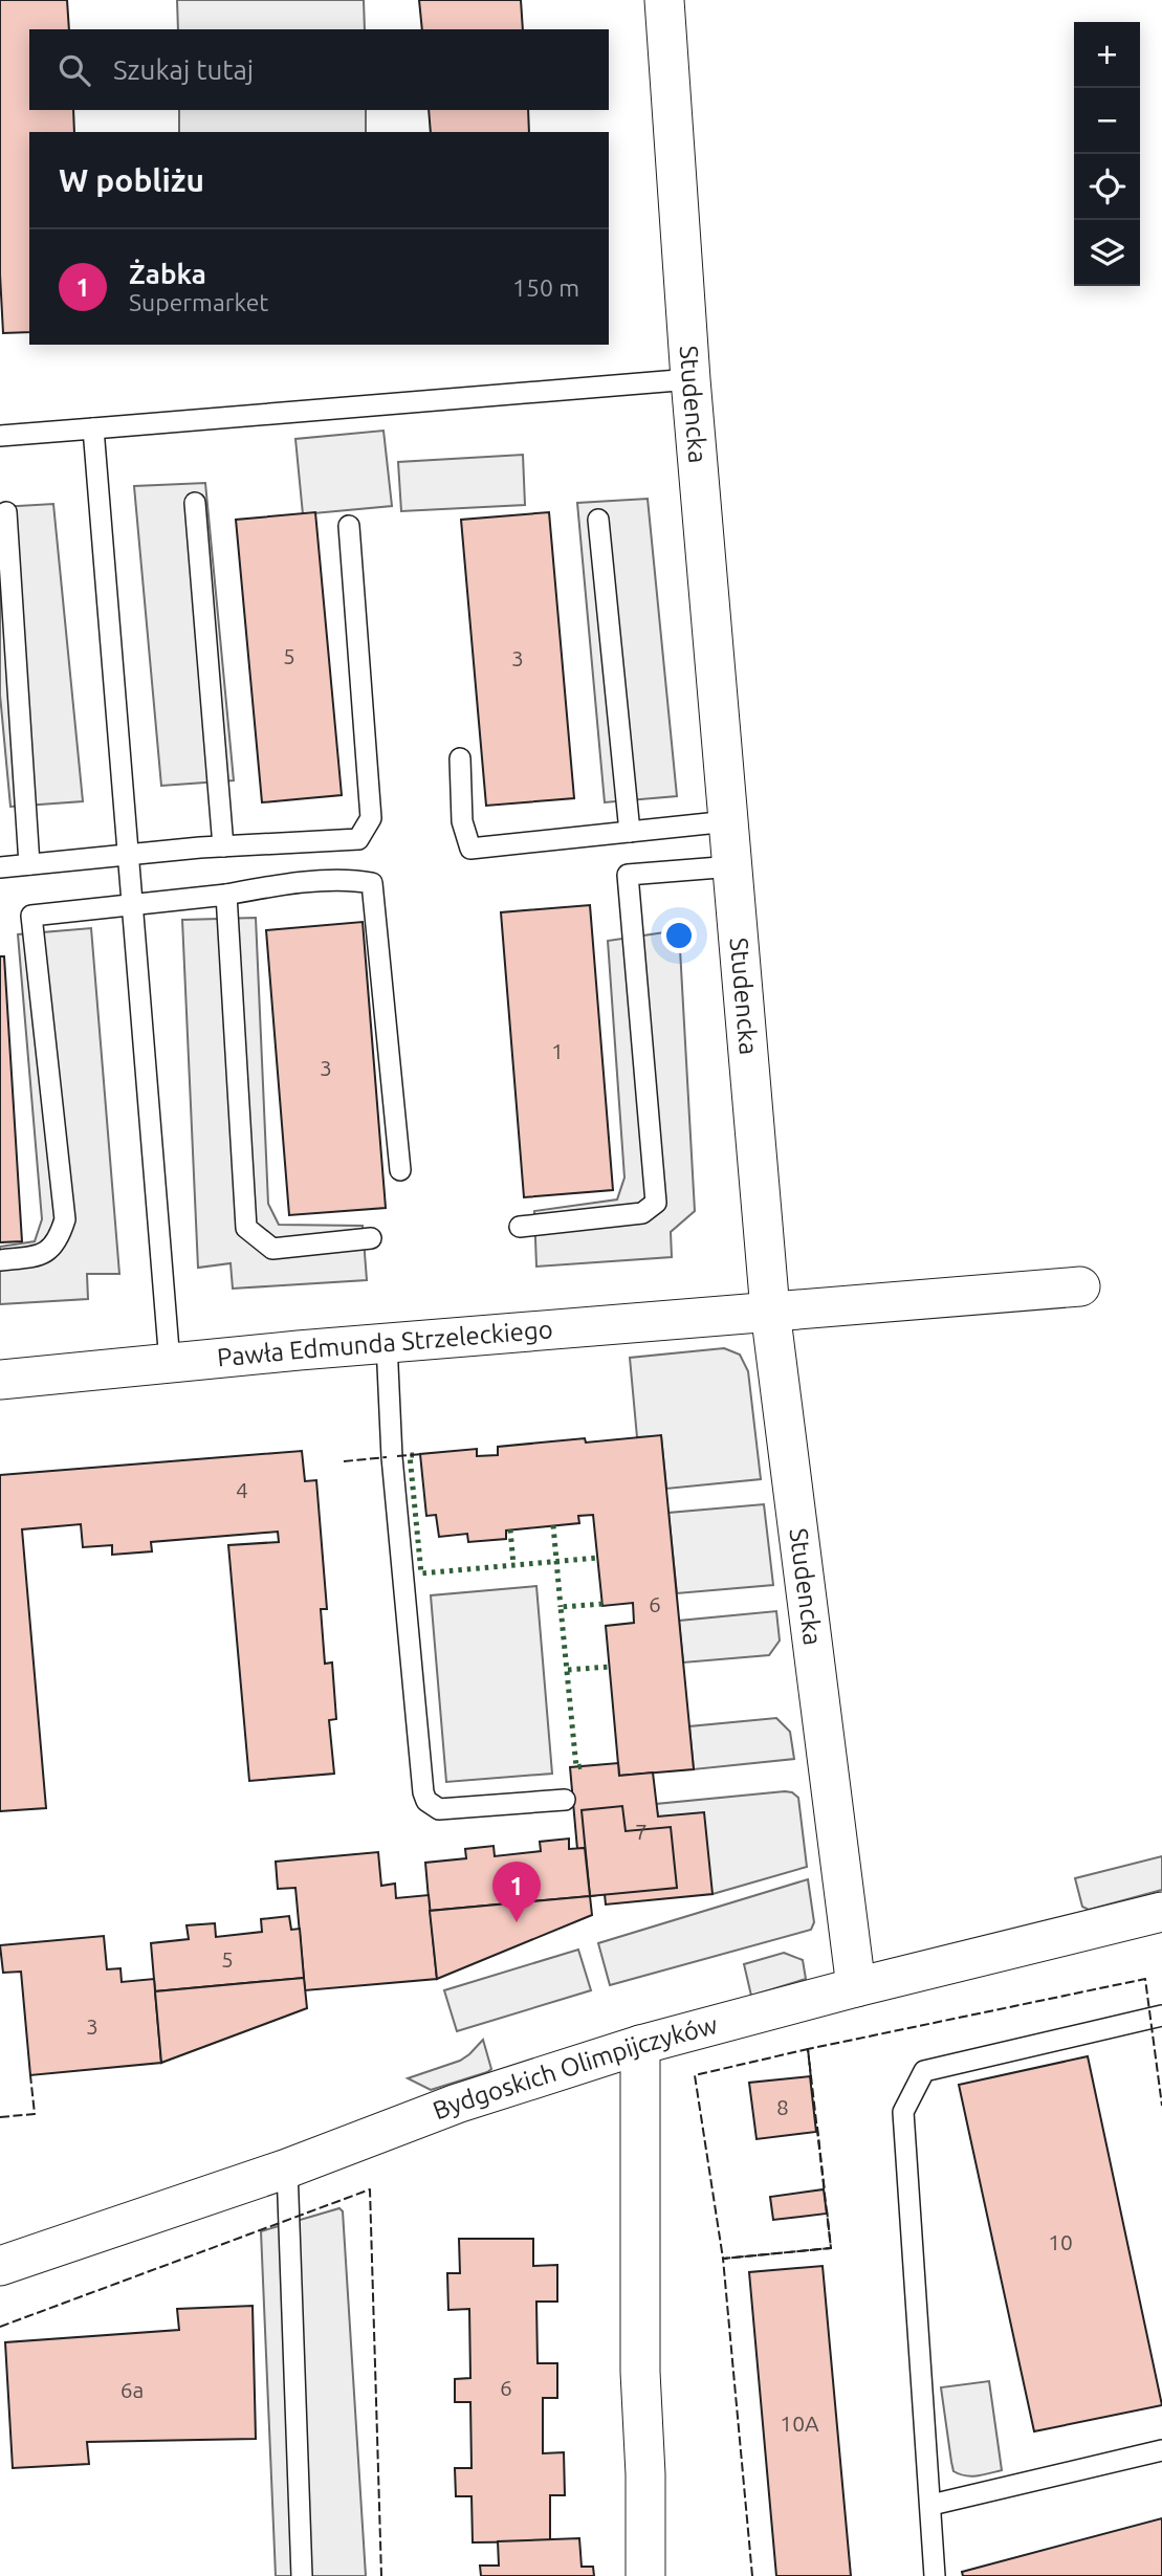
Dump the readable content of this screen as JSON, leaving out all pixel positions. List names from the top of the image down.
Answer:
{
  "streets": {
    "street": ["Studencka", "Pawła Edmunda Strzeleckiego", "Bydgoskich Olimpijczyków"]
  },
  "crossings": [
    ["Studencka", "Pawła Edmunda Strzeleckiego"],
    ["Studencka", "Bydgoskich Olimpijczyków"]
  ],
  "house_numbers": [
    "5",
    "3",
    "1",
    "3",
    "4",
    "6",
    "7",
    "5",
    "3",
    "8",
    "10",
    "6",
    "6a",
    "10A"
  ],
  "page": {
    "map_buttons": ["+", "−"],
    "search": "Szukaj tutaj",
    "heading": "W pobliżu",
    "list": [
      {
        "mark": "1",
        "name": "Żabka",
        "note": "Supermarket",
        "value": "150 m"
      }
    ],
    "pins": "1"
  }
}
